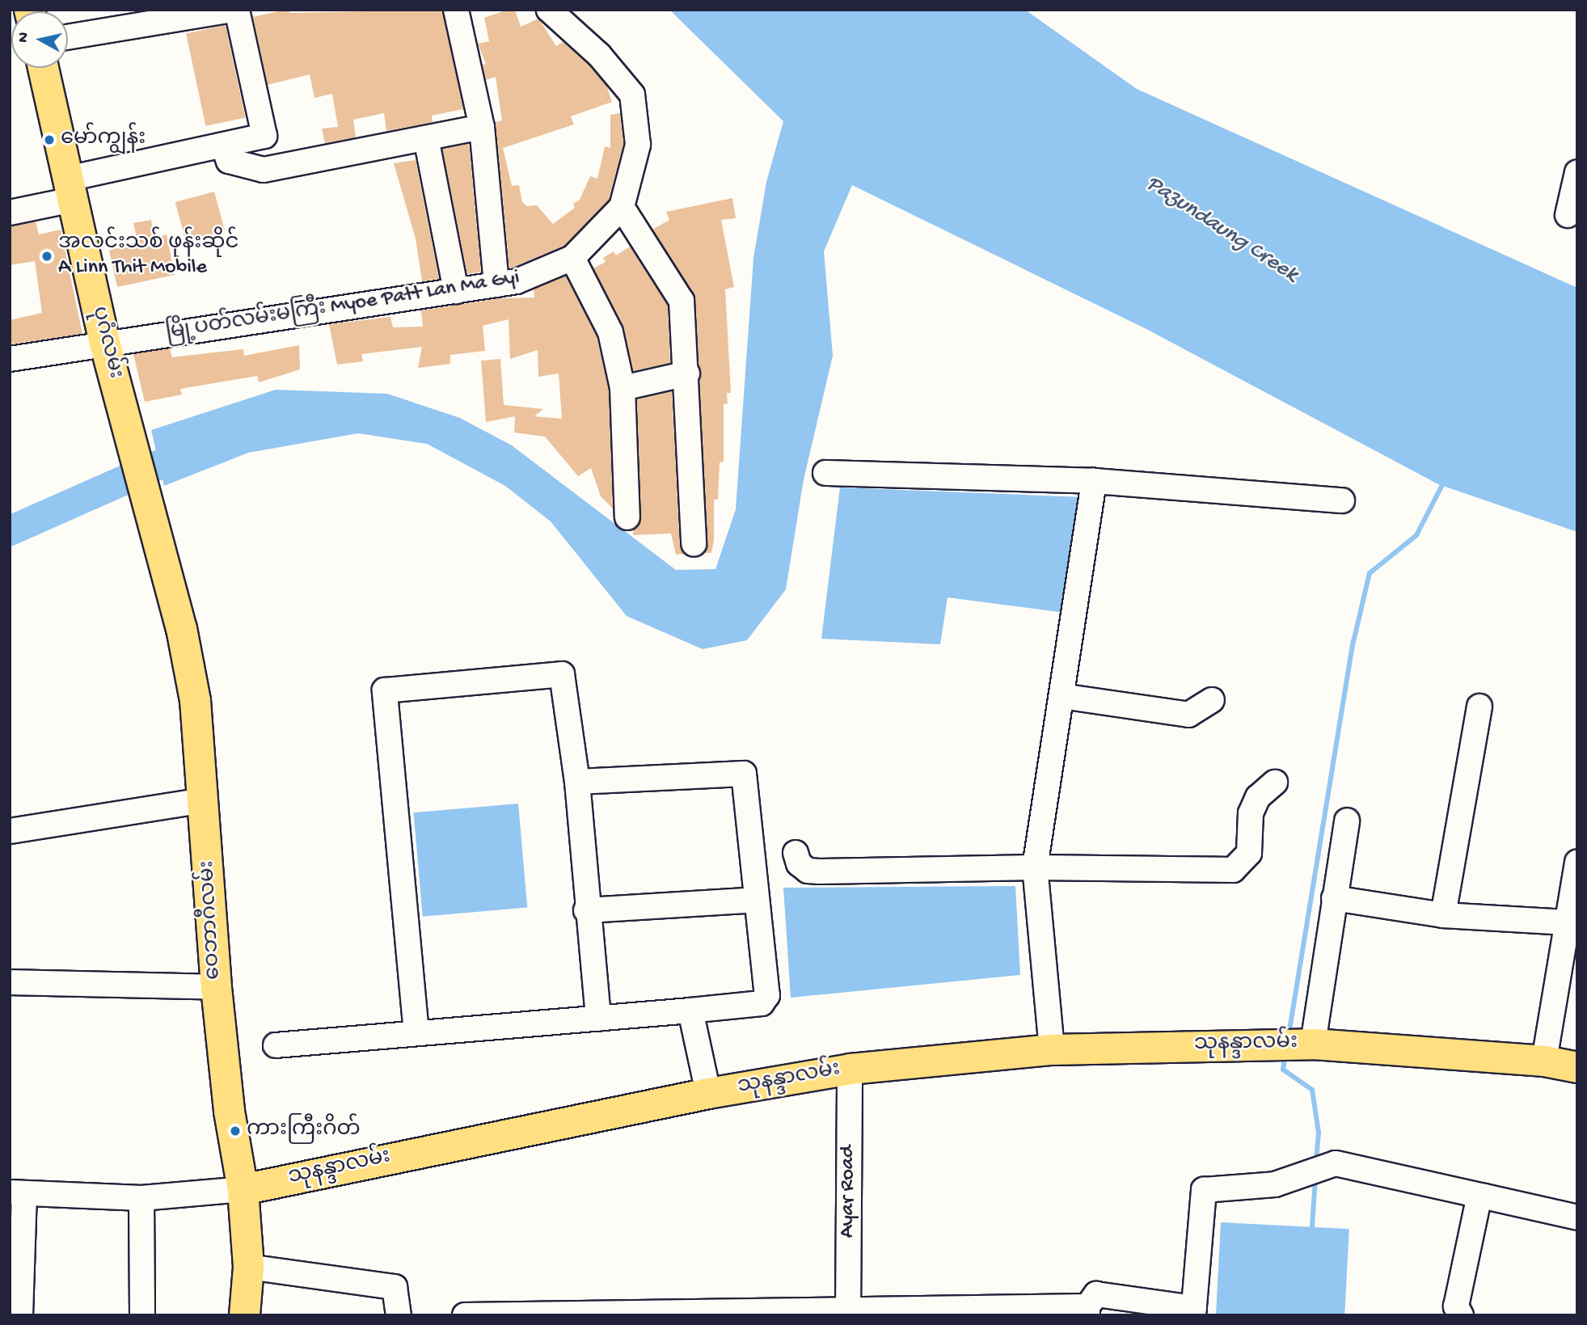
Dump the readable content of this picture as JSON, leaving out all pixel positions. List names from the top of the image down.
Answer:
{
  "streets": {
    "main road": ["ပုဂံလမ်း", "ဝေဘာဂီလမ်း", "သုနန္ဒာလမ်း"],
    "street": ["မြို့ပတ်လမ်းမကြီး Myoe Patt Lan Ma Gyi", "Ayar Road"]
  },
  "crossings": [
    ["မြို့ပတ်လမ်းမကြီး Myoe Patt Lan Ma Gyi", "ပုဂံလမ်း"],
    ["ပုဂံလမ်း", "ဝေဘာဂီလမ်း"],
    ["ဝေဘာဂီလမ်း", "သုနန္ဒာလမ်း"],
    ["သုနန္ဒာလမ်း", "Ayar Road"]
  ],
  "water": ["Pazundaung Creek"],
  "places": ["မော်ကျွန်း", "အလင်းသစ် ဖုန်းဆိုင် A Linn Thit Mobile", "ကားကြီးဂိတ်"],
  "north": "left"
}
